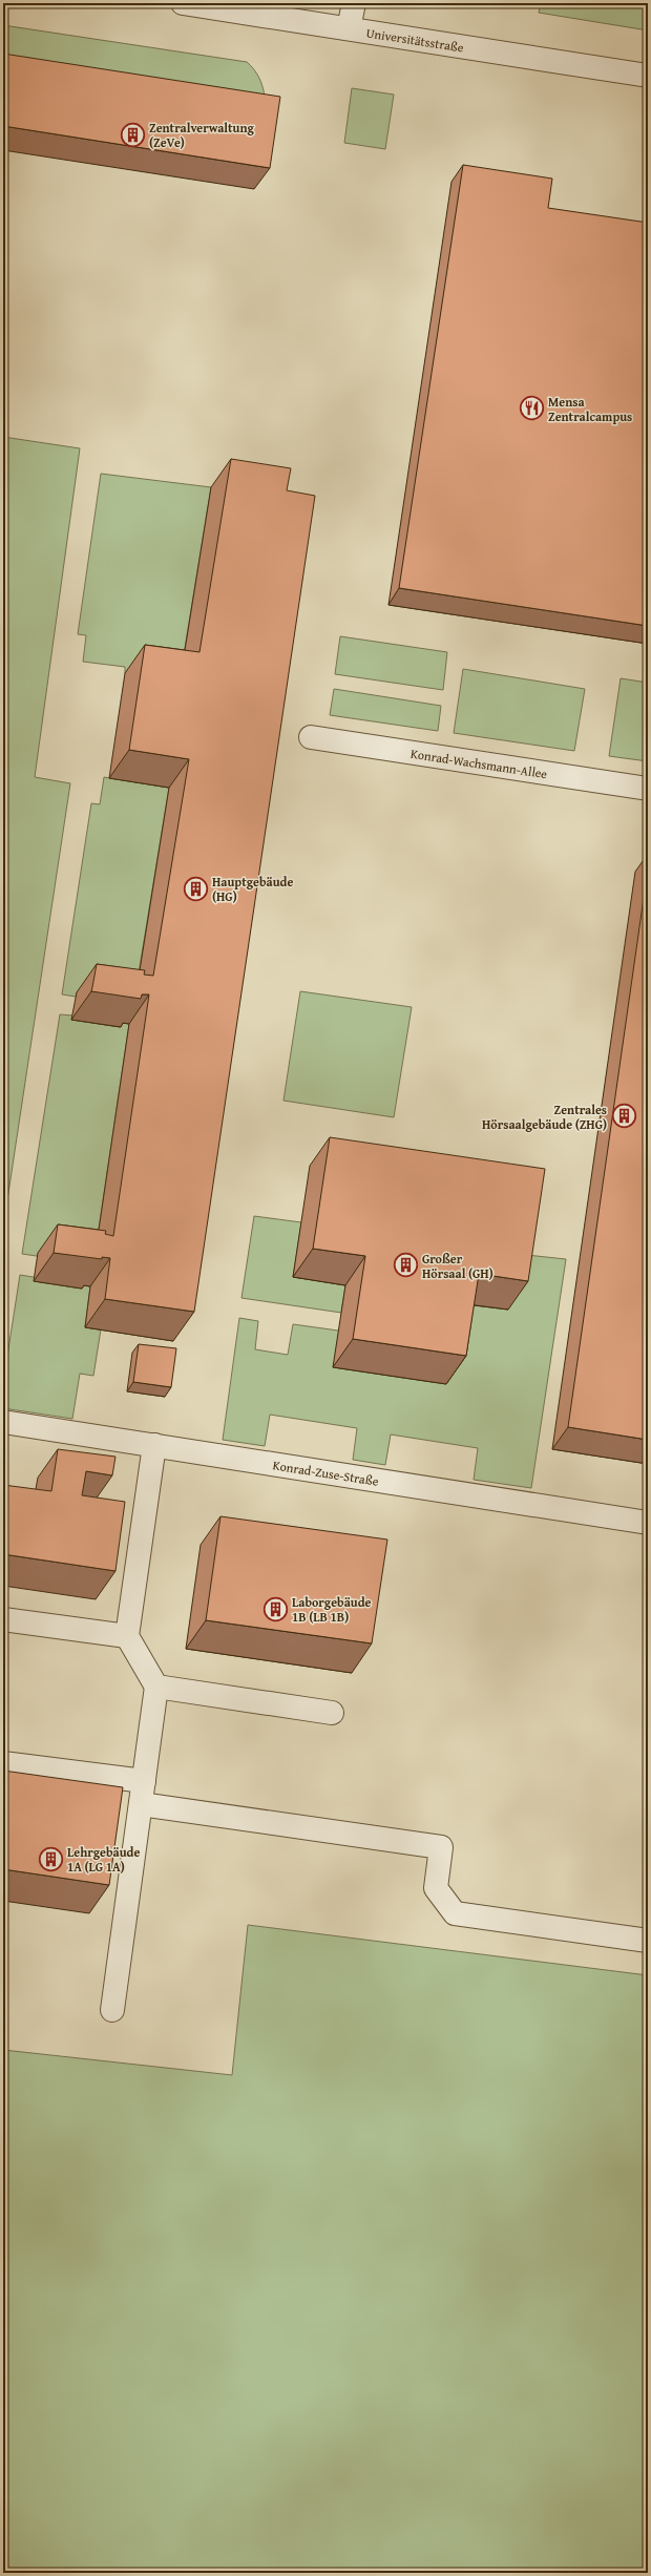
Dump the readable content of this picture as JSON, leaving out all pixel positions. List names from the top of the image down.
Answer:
{
  "streets": {
    "street": ["Universitätsstraße", "Konrad-Wachsmann-Allee", "Konrad-Zuse-Straße"]
  },
  "places": {
    "building": [
      "Zentralverwaltung (ZeVe)",
      "Hauptgebäude (HG)",
      "Zentrales Hörsaalgebäude (ZHG)",
      "Großer Hörsaal (GH)",
      "Laborgebäude 1B (LB 1B)",
      "Lehrgebäude 1A (LG 1A)"
    ],
    "restaurant": ["Mensa Zentralcampus"]
  }
}
